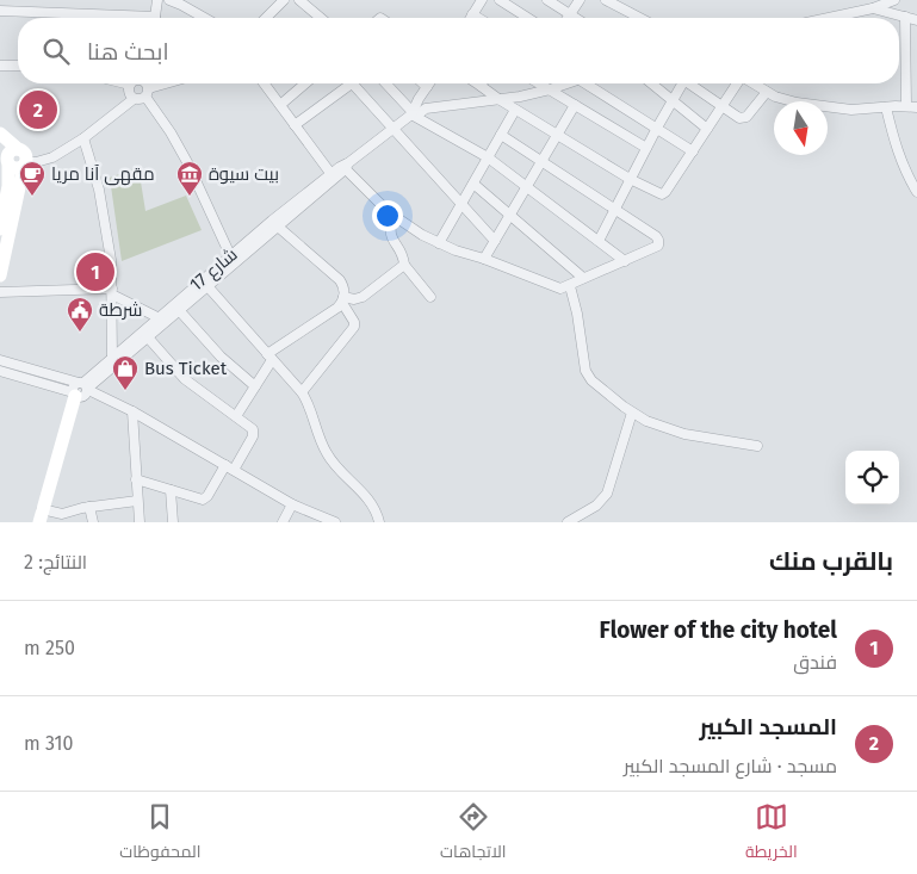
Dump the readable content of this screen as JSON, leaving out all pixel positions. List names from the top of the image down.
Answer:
{
  "streets": {
    "street": ["شارع 17"]
  },
  "places": {
    "cafe": ["مقهى آنا مريا"],
    "museum": ["بيت سيوة"],
    "public building": ["شرطة"],
    "shop": ["Bus Ticket"]
  },
  "north": "bottom",
  "page": {
    "search": "ابحث هنا",
    "pins": ["2", "1"],
    "heading": ["بالقرب منك", "النتائج: 2"],
    "list": [
      {
        "mark": "1",
        "name": "Flower of the city hotel",
        "note": "فندق",
        "value": "250 m"
      },
      {
        "mark": "2",
        "name": "المسجد الكبير",
        "note": "مسجد · شارع المسجد الكبير",
        "value": "310 m"
      }
    ],
    "nav": ["الخريطة", "الاتجاهات", "المحفوظات"]
  }
}
